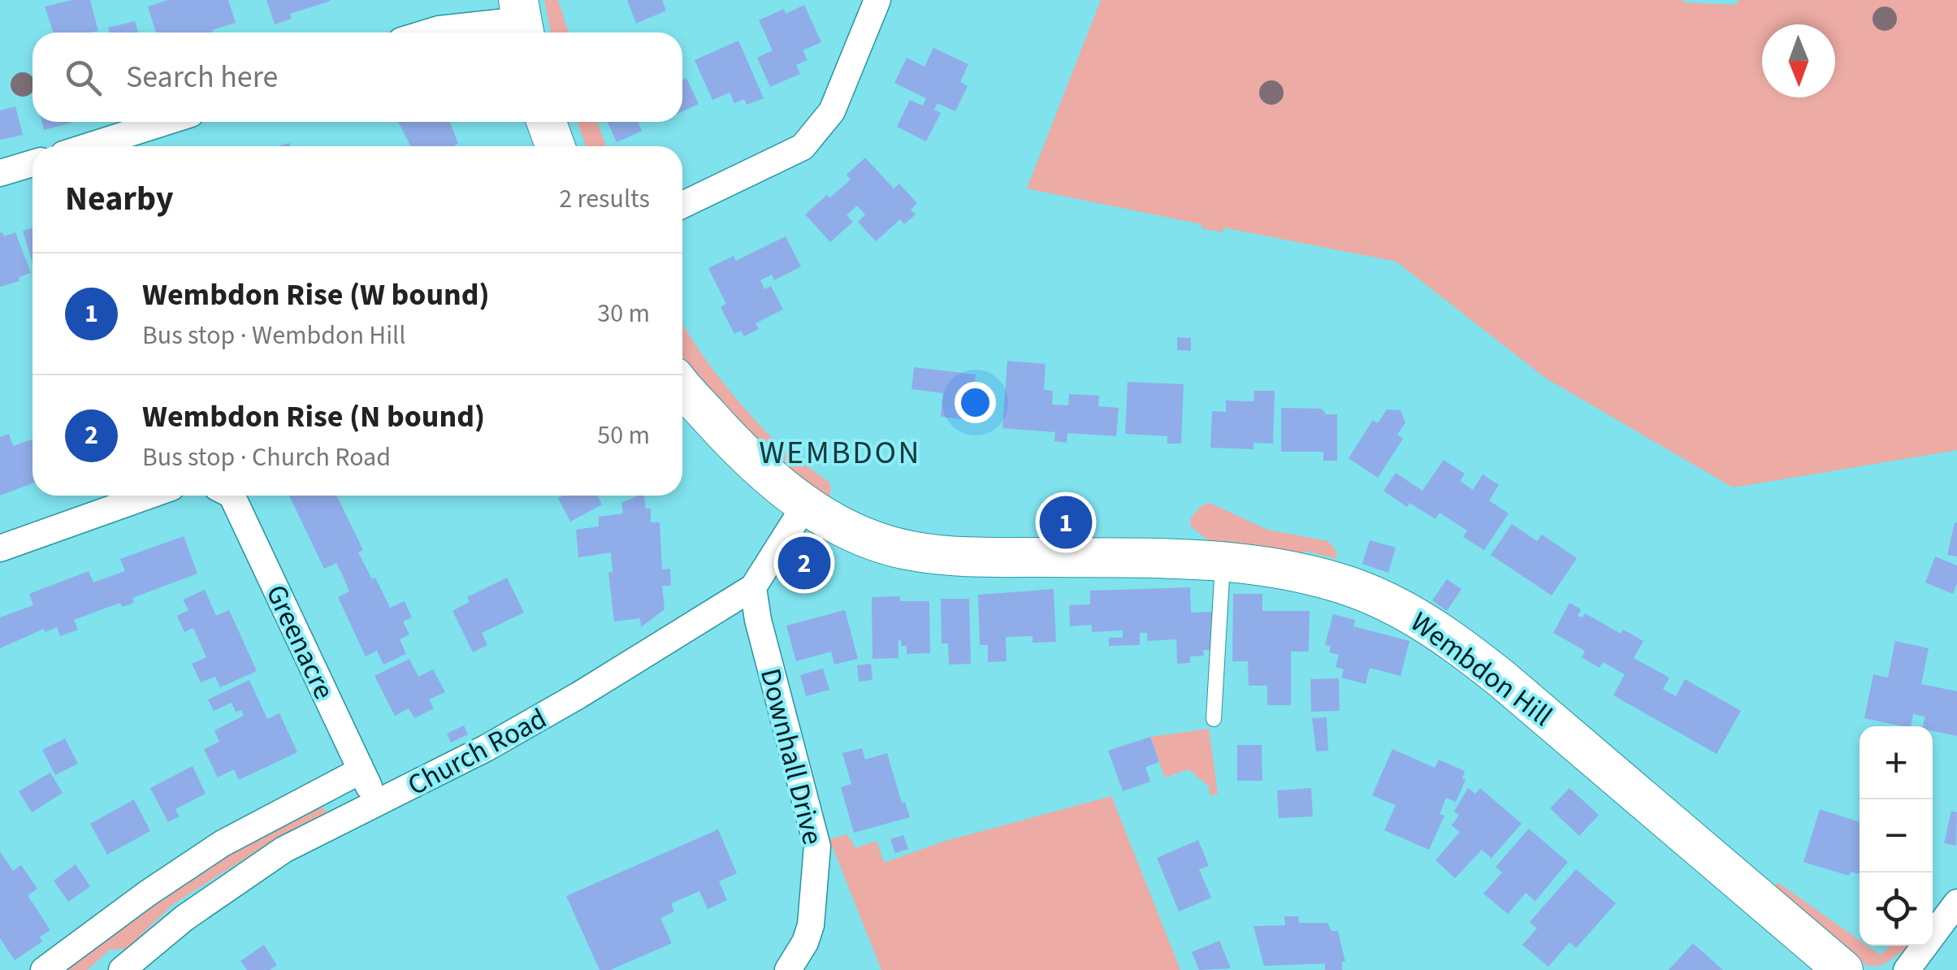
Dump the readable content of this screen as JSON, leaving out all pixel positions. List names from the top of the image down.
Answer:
{
  "streets": {
    "main road": ["Wembdon Hill"],
    "street": ["Greenacre", "Church Road", "Downhall Drive"]
  },
  "crossings": [
    ["Greenacre", "Church Road"],
    ["Wembdon Hill", "Church Road"],
    ["Church Road", "Downhall Drive"]
  ],
  "districts": ["WEMBDON"],
  "north": "bottom",
  "page": {
    "search": "Search here",
    "heading": ["Nearby", "2 results"],
    "list": [
      {
        "mark": "1",
        "name": "Wembdon Rise (W bound)",
        "note": "Bus stop · Wembdon Hill",
        "value": "30 m"
      },
      {
        "mark": "2",
        "name": "Wembdon Rise (N bound)",
        "note": "Bus stop · Church Road",
        "value": "50 m"
      }
    ],
    "pins": ["1", "2"],
    "map_buttons": ["+", "−"]
  }
}
